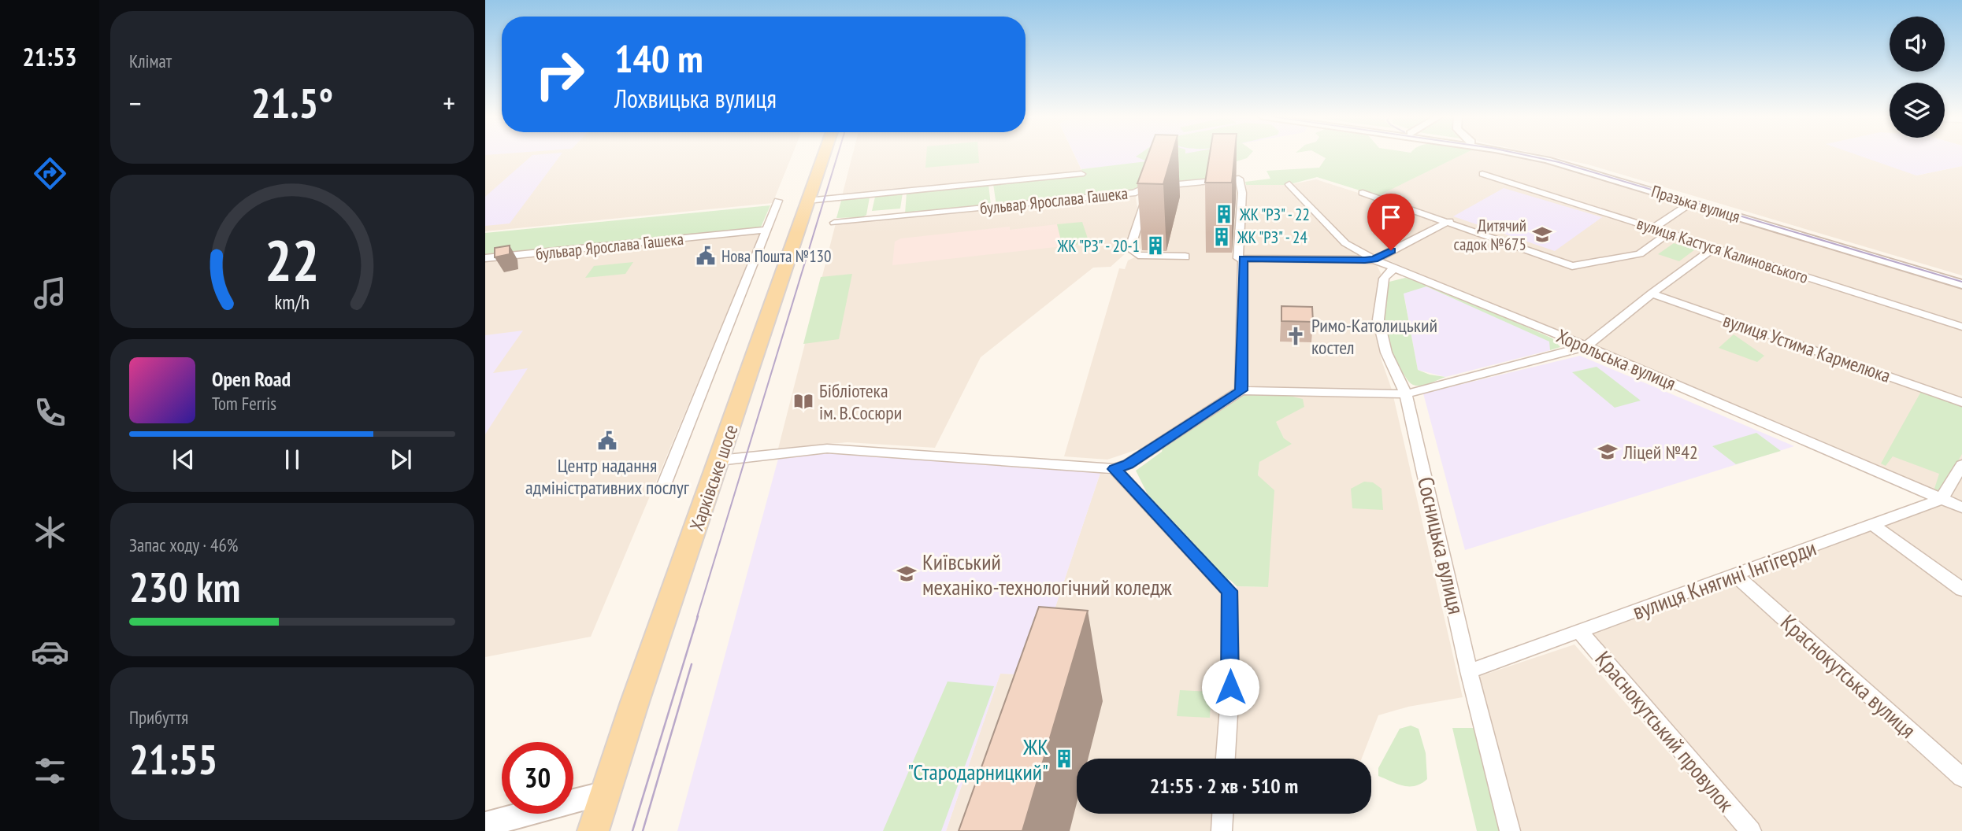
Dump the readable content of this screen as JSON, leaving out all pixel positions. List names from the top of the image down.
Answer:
{
  "streets": {
    "main road": ["Харківське шосе"],
    "street": [
      "бульвар Ярослава Гашека",
      "Празька вулиця",
      "вулиця Кастуся Калиновського",
      "вулиця Устима Кармелюка",
      "Хорольська вулиця",
      "Сосницька вулиця",
      "вулиця Княгині Інгігерди",
      "Краснокутська вулиця",
      "Краснокутський провулок"
    ]
  },
  "crossings": [
    ["бульвар Ярослава Гашека", "Харківське шосе"],
    ["Хорольська вулиця", "Сосницька вулиця"],
    ["Хорольська вулиця", "вулиця Княгині Інгігерди"],
    ["Сосницька вулиця", "вулиця Княгині Інгігерди"],
    ["вулиця Княгині Інгігерди", "Краснокутська вулиця"],
    ["вулиця Княгині Інгігерди", "Краснокутський провулок"]
  ],
  "places": {
    "building": [
      "ЖК \"РЗ\" - 22",
      "ЖК \"РЗ\" - 24",
      "ЖК \"РЗ\" - 20-1",
      "ЖК \"Стародарницкий\""
    ],
    "school or university": ["Дитячий садок №675", "Ліцей №42", "Київський механіко-технологічний коледж"],
    "public building": ["Нова Пошта №130", "Центр надання адміністративних послуг"],
    "church": ["Римо-Католицький костел"],
    "library": ["Бібліотека ім. В.Сосюри"]
  },
  "page": {
    "tabs": "21:53",
    "tile": [
      "Клімат",
      ["Запас ходу · 46%", "230 km"],
      ["Прибуття", "21:55"]
    ],
    "turn": ["140 m", "Лохвицька вулиця"],
    "heat": ["−", "21.5°", "+"],
    "song": ["Open Road", "Tom Ferris"],
    "limit": "30",
    "trip": "21:55 · 2 хв · 510 m",
    "gauge": ["22", "km/h"]
  }
}
